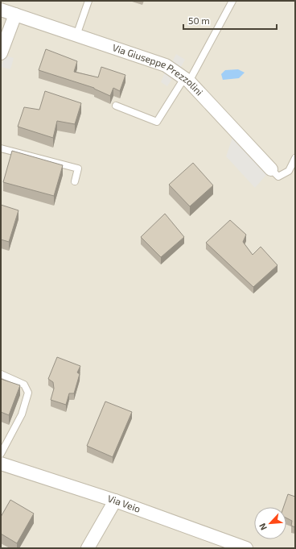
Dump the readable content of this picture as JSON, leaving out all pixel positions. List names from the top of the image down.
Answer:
{
  "streets": {
    "street": ["Via Giuseppe Prezzolini", "Via Veio"]
  },
  "scale_bar": "50 m",
  "north": "bottom left"
}
